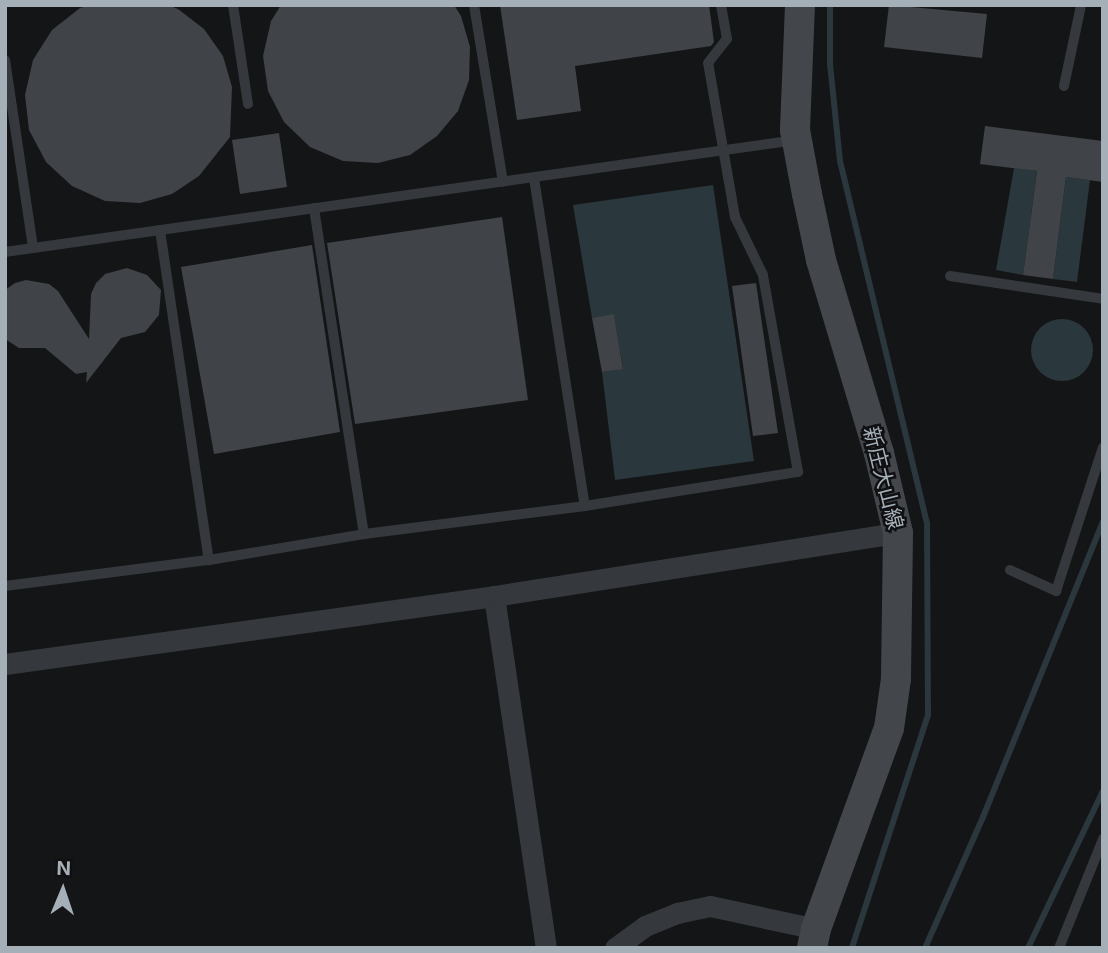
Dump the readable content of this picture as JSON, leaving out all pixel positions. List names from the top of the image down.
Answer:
{
  "streets": {
    "main road": ["新庄大山線"]
  },
  "north": "top"
}
